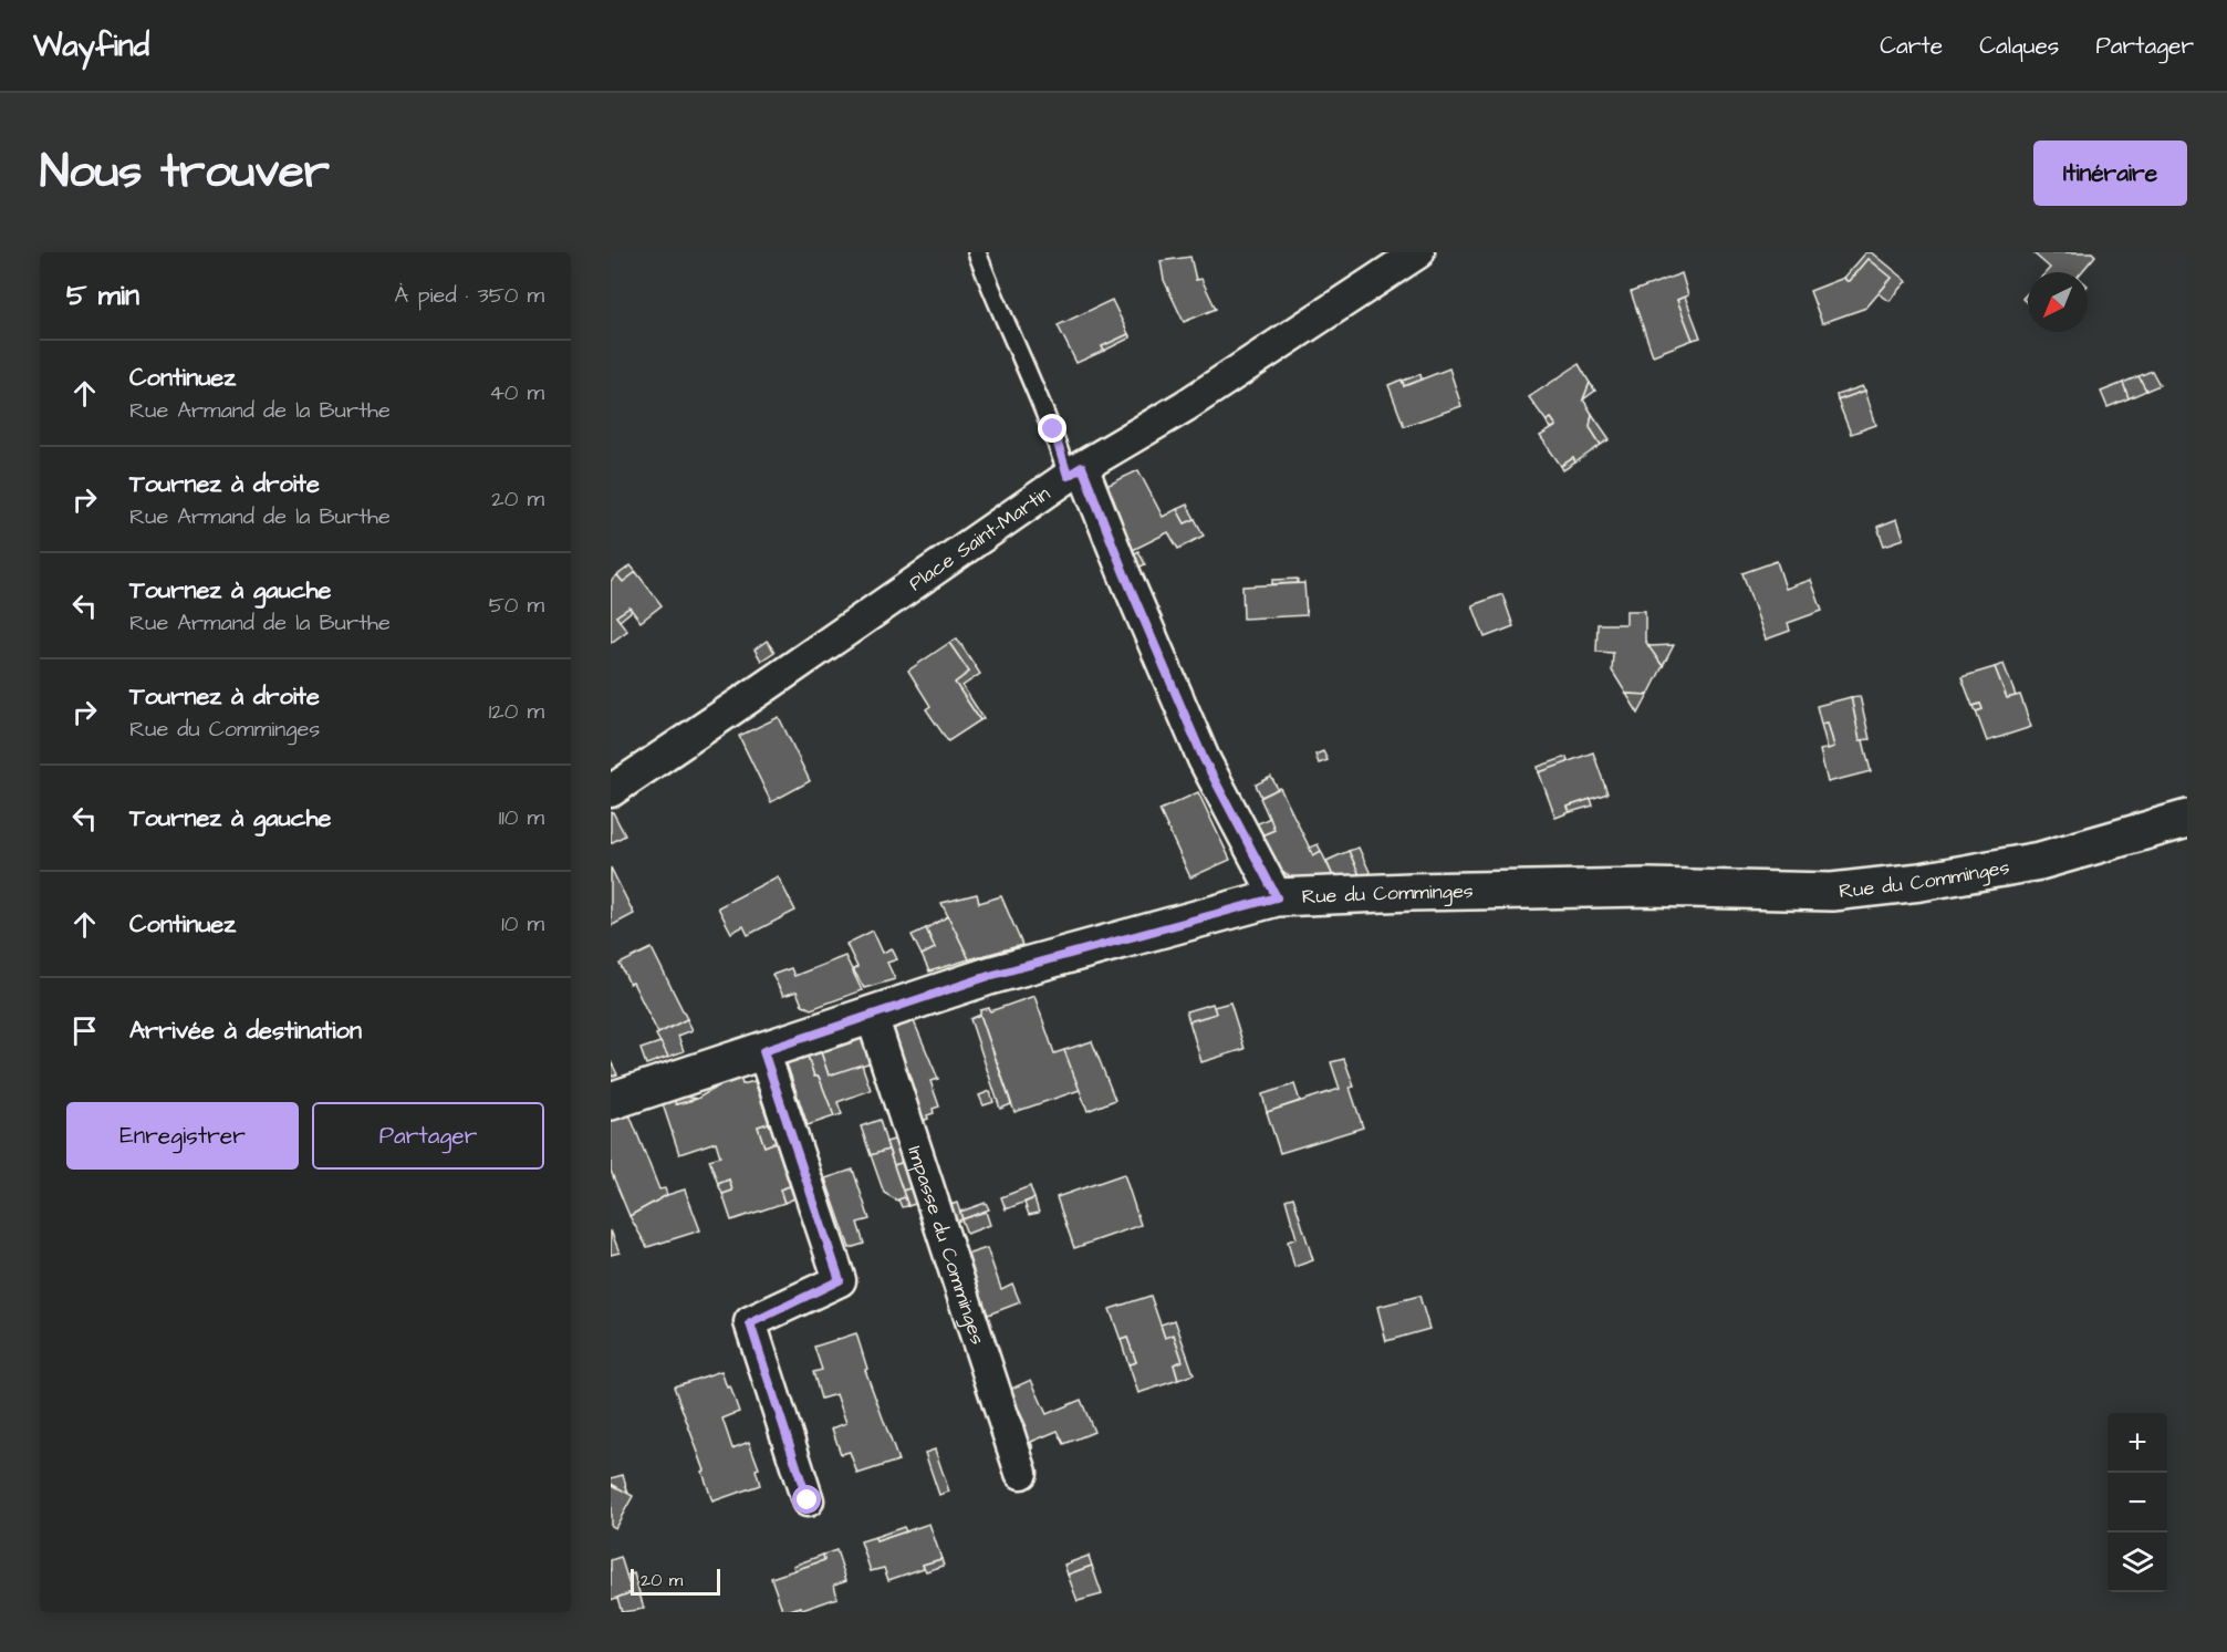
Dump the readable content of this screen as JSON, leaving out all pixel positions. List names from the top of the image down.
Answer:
{
  "streets": {
    "street": ["Place Saint-Martin", "Rue du Comminges", "Impasse du Comminges"]
  },
  "crossings": [
    ["Rue du Comminges", "Impasse du Comminges"]
  ],
  "scale_bar": "20 m",
  "north": "bottom left",
  "page": {
    "header": "Wayfind",
    "nav": ["Carte", "Calques", "Partager"],
    "title": "Nous trouver",
    "buttons": [
      "Itinéraire",
      ["Enregistrer", "Partager"]
    ],
    "heading": ["5 min", "À pied · 350 m"],
    "list": [
      ["Continuez", "Rue Armand de la Burthe", "40 m"],
      ["Tournez à droite", "Rue Armand de la Burthe", "20 m"],
      ["Tournez à gauche", "Rue Armand de la Burthe", "50 m"],
      ["Tournez à droite", "Rue du Comminges", "120 m"],
      ["Tournez à gauche", "110 m"],
      ["Continuez", "10 m"],
      "Arrivée à destination"
    ],
    "map_buttons": ["+", "−"],
    "scale": "20 m"
  }
}
